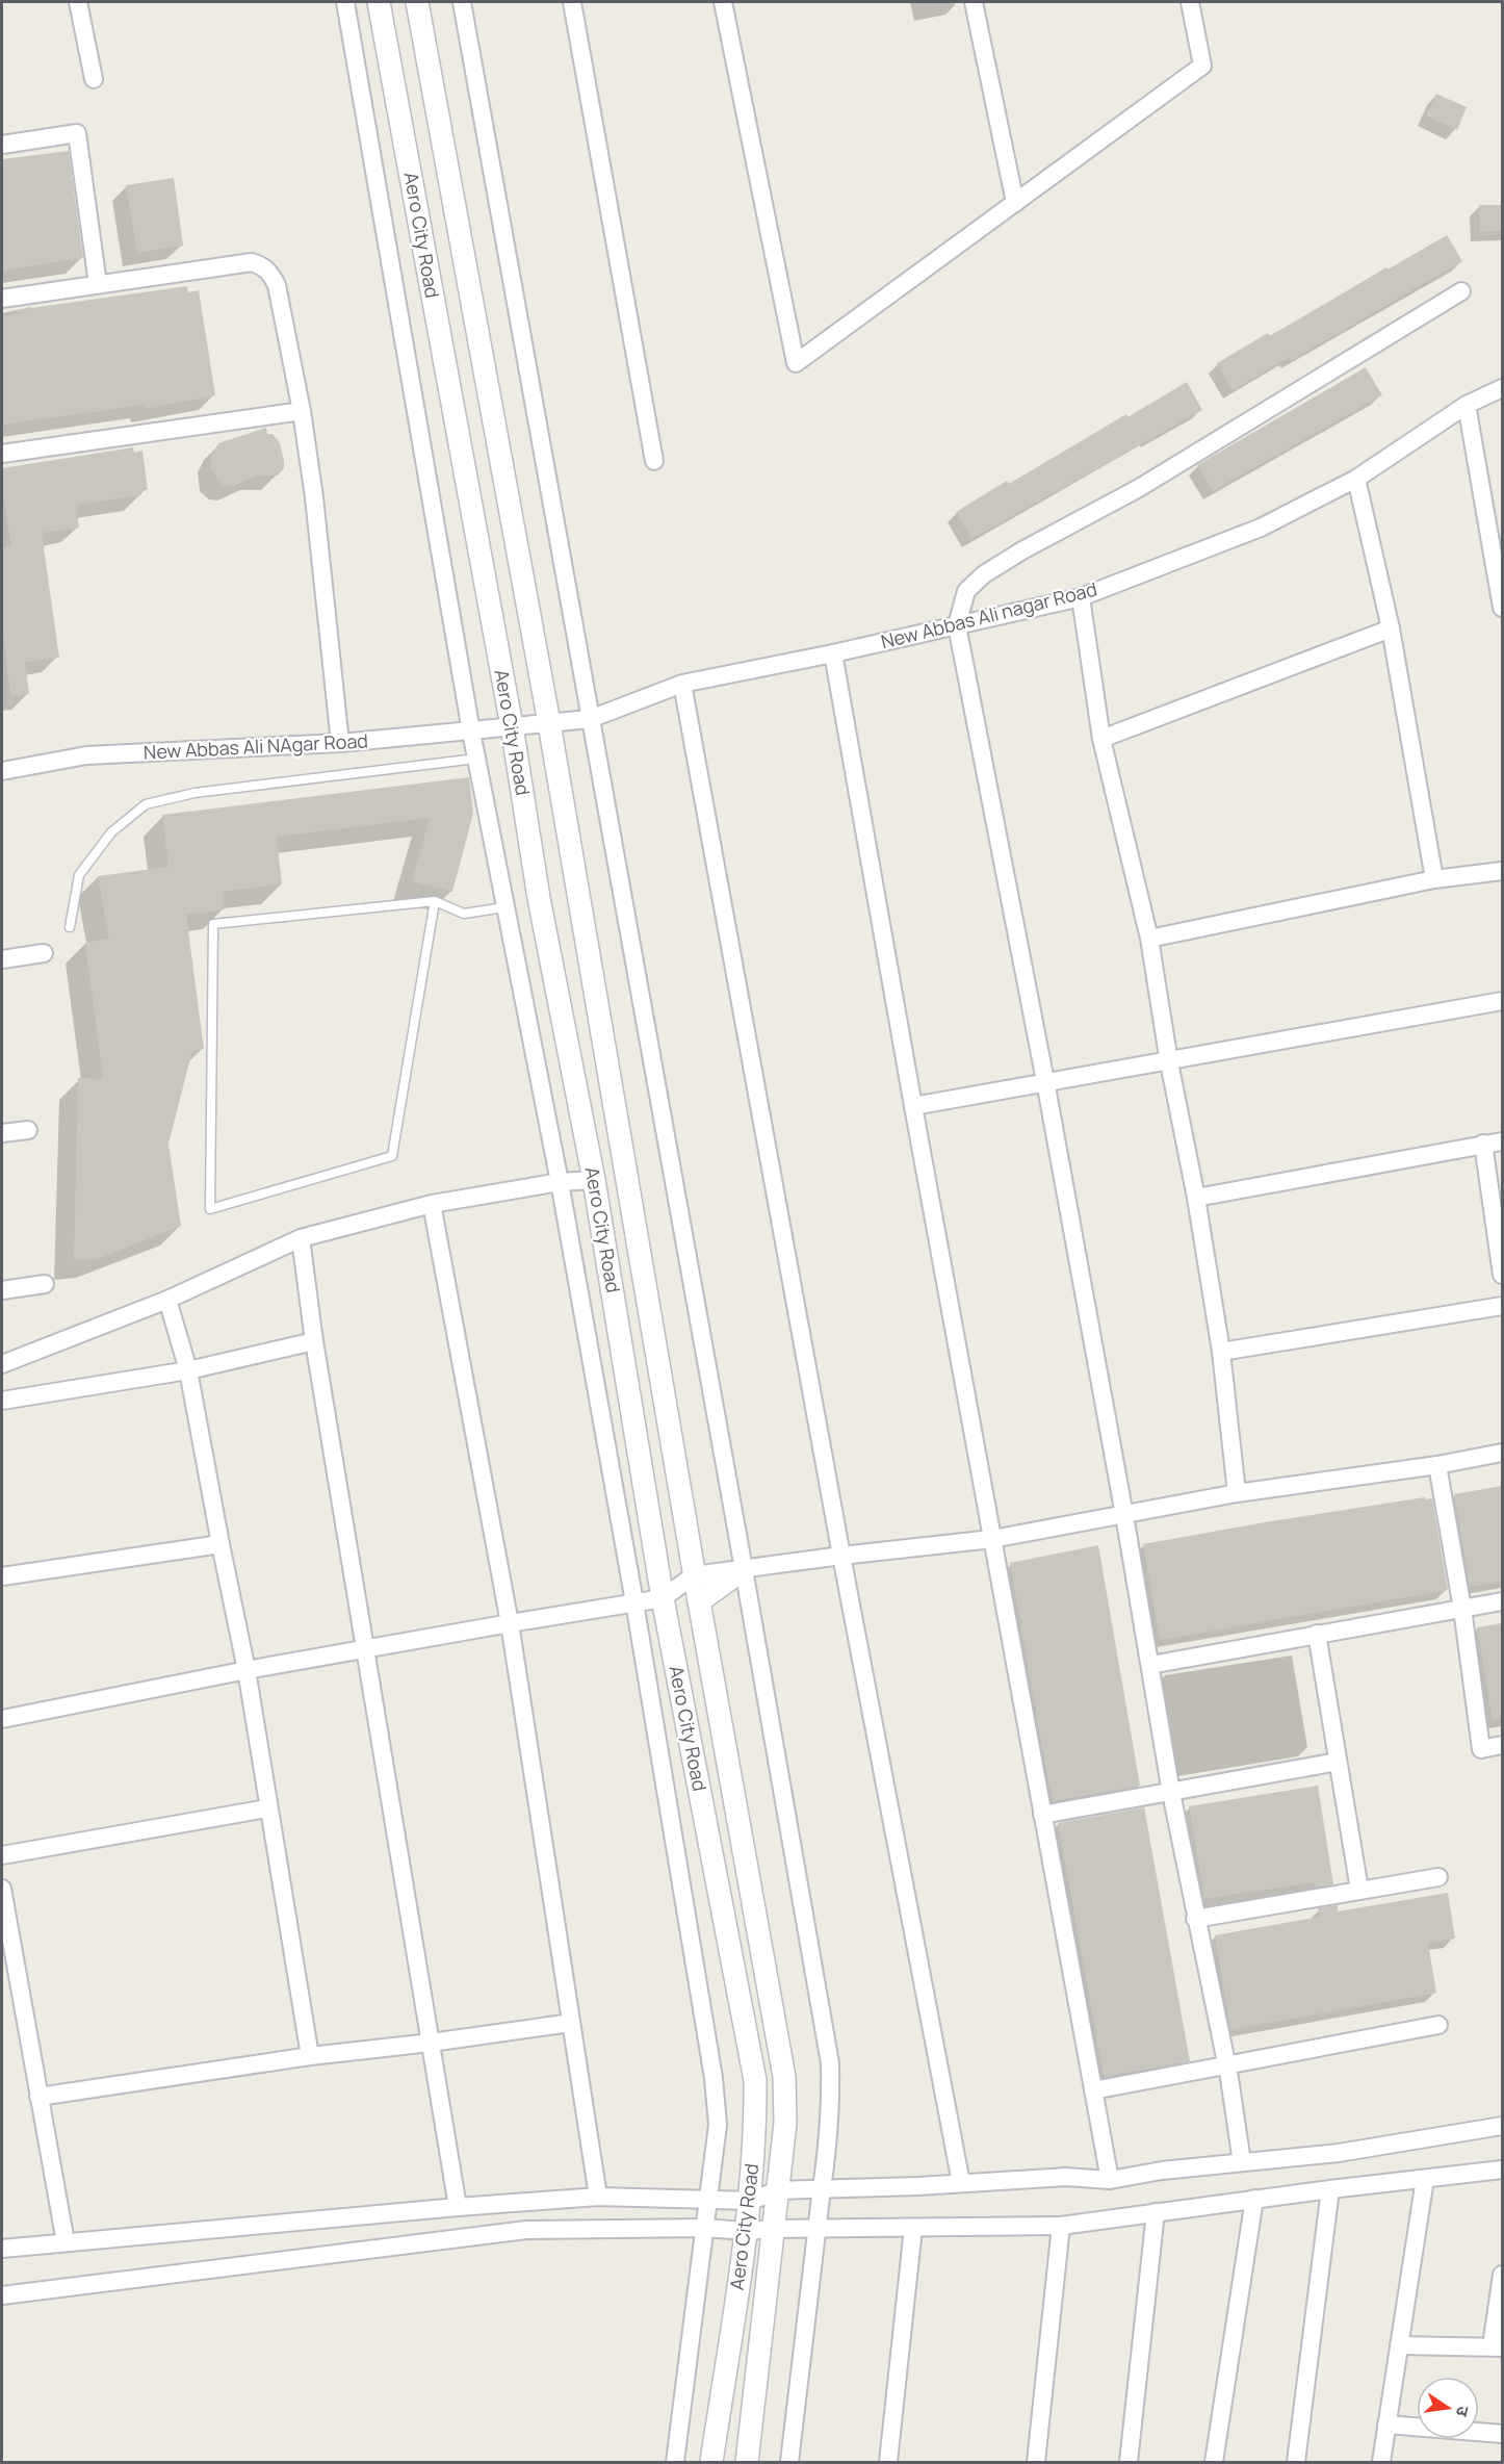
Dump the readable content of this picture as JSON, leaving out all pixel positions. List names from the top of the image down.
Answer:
{
  "streets": {
    "street": ["Aero City Road", "New Abbas Ali nagar Road", "New Abbas Ali NAgar Road"]
  },
  "crossings": [
    ["Aero City Road", "New Abbas Ali nagar Road"],
    ["Aero City Road", "New Abbas Ali NAgar Road"],
    ["New Abbas Ali nagar Road", "New Abbas Ali NAgar Road"]
  ],
  "north": "right"
}
